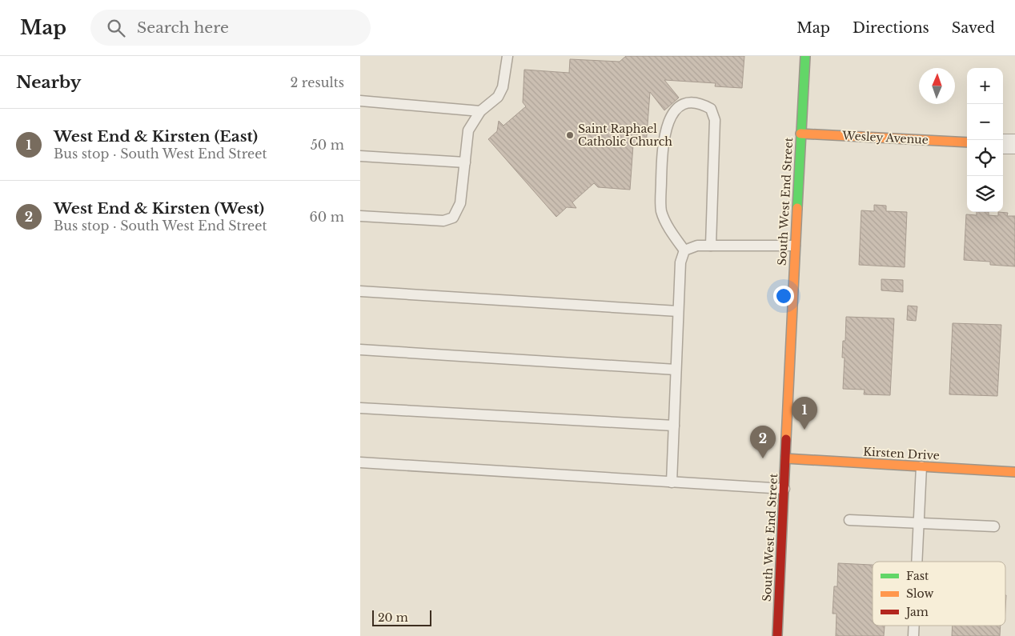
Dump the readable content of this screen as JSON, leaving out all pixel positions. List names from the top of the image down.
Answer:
{
  "streets": {
    "street": ["Wesley Avenue", "South West End Street", "Kirsten Drive"]
  },
  "crossings": [
    ["Wesley Avenue", "South West End Street"],
    ["South West End Street", "Kirsten Drive"]
  ],
  "places": ["Saint Raphael Catholic Church"],
  "legend": ["Fast", "Slow", "Jam"],
  "scale_bar": "20 m",
  "north": "top",
  "page": {
    "header": "Map",
    "search": "Search here",
    "nav": ["Map", "Directions", "Saved"],
    "heading": ["Nearby", "2 results"],
    "map_buttons": ["+", "−"],
    "list": [
      {
        "mark": "1",
        "name": "West End & Kirsten (East)",
        "note": "Bus stop · South West End Street",
        "value": "50 m"
      },
      {
        "mark": "2",
        "name": "West End & Kirsten (West)",
        "note": "Bus stop · South West End Street",
        "value": "60 m"
      }
    ],
    "pins": ["1", "2"],
    "scale": "20 m"
  }
}
